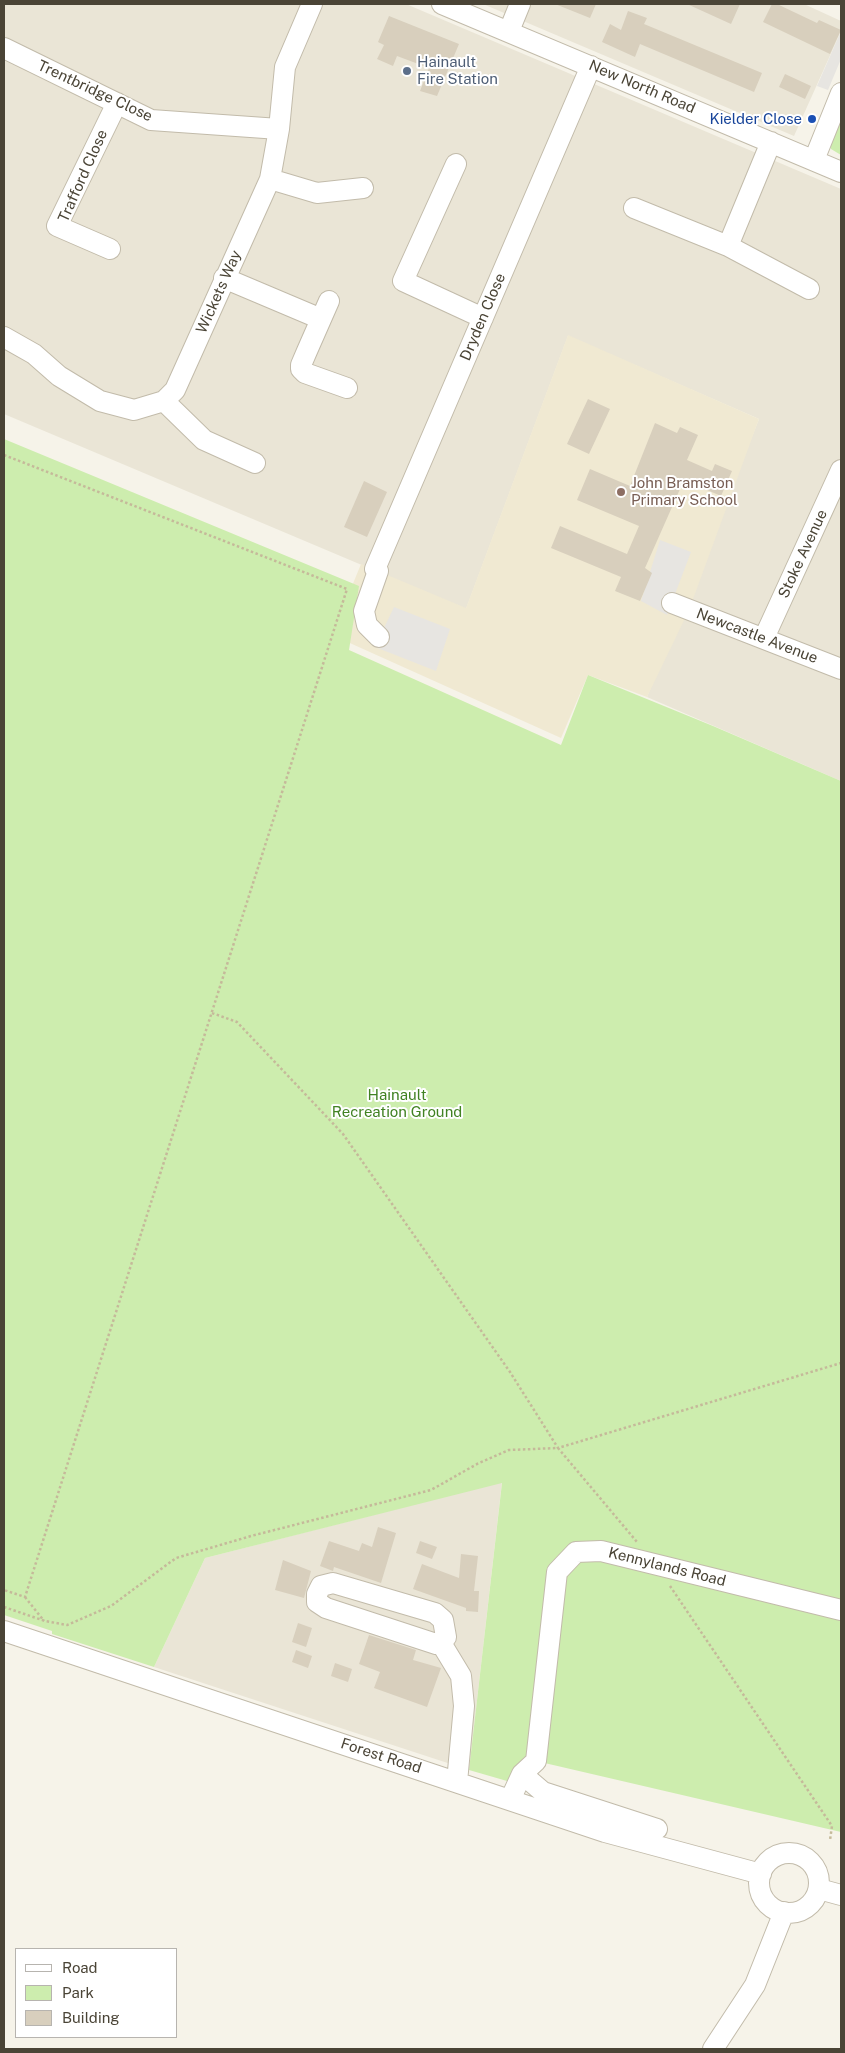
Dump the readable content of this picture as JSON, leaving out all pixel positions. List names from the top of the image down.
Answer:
{
  "streets": {
    "street": [
      "New North Road",
      "Trentbridge Close",
      "Trafford Close",
      "Wickets Way",
      "Dryden Close",
      "Stoke Avenue",
      "Newcastle Avenue",
      "Kennylands Road",
      "Forest Road"
    ]
  },
  "crossings": [
    ["New North Road", "Dryden Close"],
    ["Trentbridge Close", "Trafford Close"],
    ["Trentbridge Close", "Wickets Way"],
    ["Stoke Avenue", "Newcastle Avenue"],
    ["Kennylands Road", "Forest Road"]
  ],
  "parks": ["Hainault Recreation Ground"],
  "places": ["Hainault Fire Station", "Kielder Close", "John Bramston Primary School"],
  "legend": ["Road", "Park", "Building"]
}
